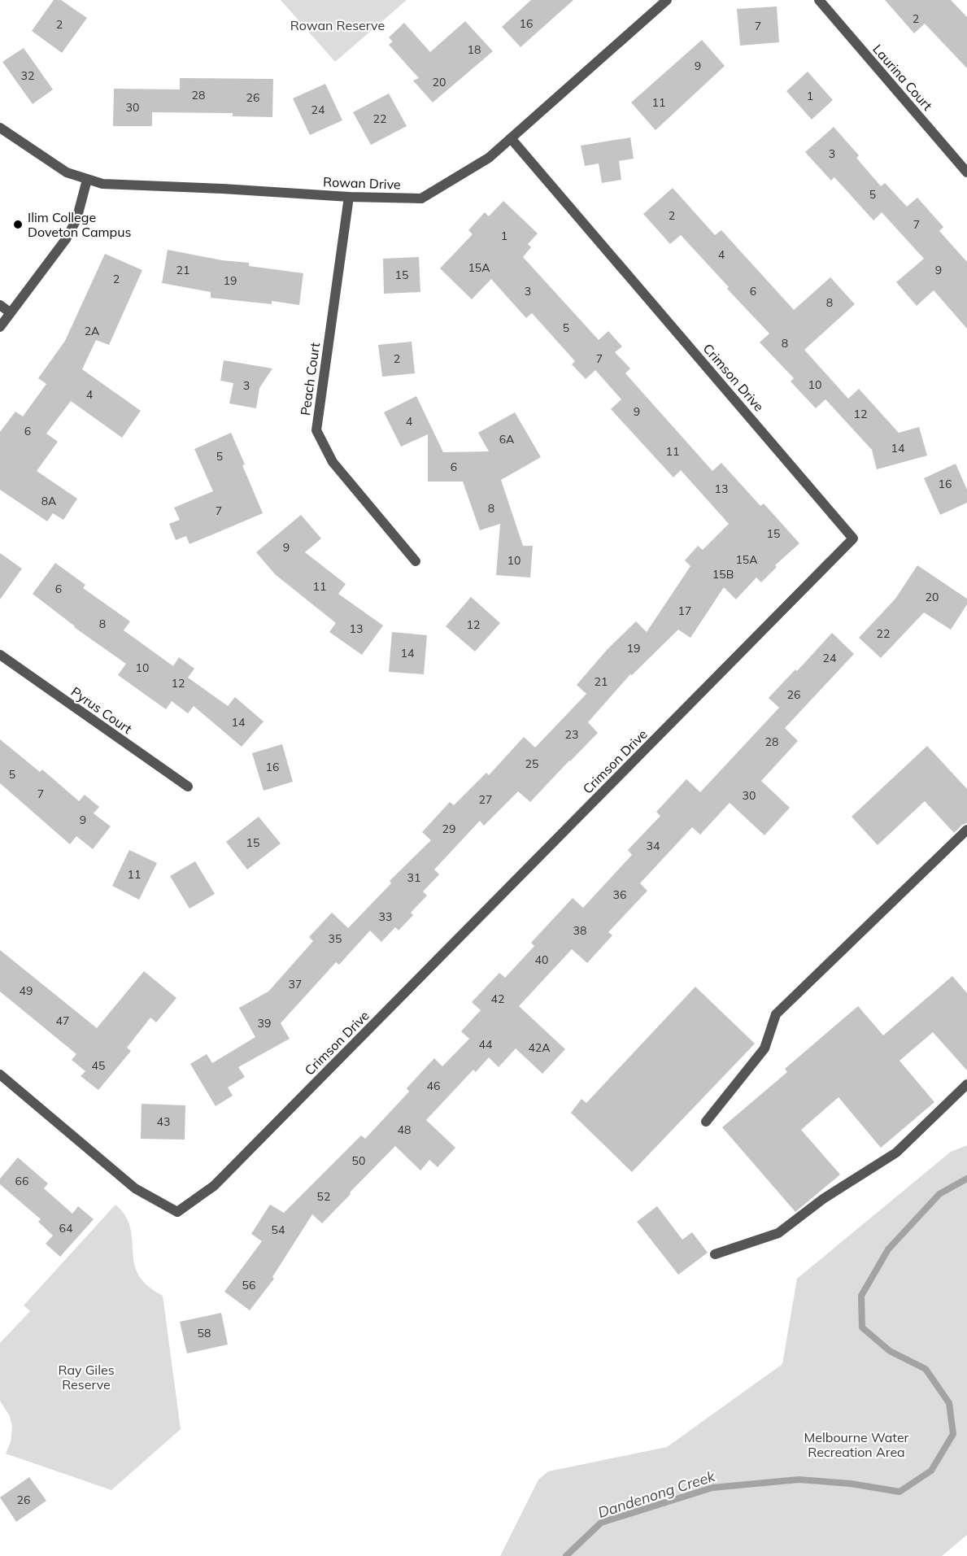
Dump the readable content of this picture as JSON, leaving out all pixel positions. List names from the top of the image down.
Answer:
{
  "streets": {
    "street": [
      "Laurina Court",
      "Rowan Drive",
      "Crimson Drive",
      "Peach Court",
      "Pyrus Court"
    ]
  },
  "crossings": [
    ["Rowan Drive", "Crimson Drive"],
    ["Rowan Drive", "Peach Court"]
  ],
  "water": ["Dandenong Creek"],
  "parks": ["Rowan Reserve", "Ray Giles Reserve", "Melbourne Water Recreation Area"],
  "places": ["Ilim College Doveton Campus"],
  "house_numbers": [
    "2",
    "16",
    "2",
    "7",
    "18",
    "9",
    "32",
    "20",
    "28",
    "1",
    "26",
    "11",
    "30",
    "24",
    "22",
    "3",
    "5",
    "2",
    "7",
    "1",
    "4",
    "15A",
    "21",
    "9",
    "15",
    "2",
    "19",
    "3",
    "6",
    "8",
    "5",
    "2A",
    "8",
    "2",
    "7",
    "10",
    "3",
    "4",
    "9",
    "12",
    "4",
    "6",
    "6A",
    "14",
    "11",
    "5",
    "6",
    "16",
    "13",
    "8A",
    "8",
    "7",
    "15",
    "9",
    "15A",
    "10",
    "15B",
    "11",
    "6",
    "20",
    "17",
    "8",
    "12",
    "13",
    "22",
    "19",
    "14",
    "24",
    "10",
    "21",
    "12",
    "26",
    "14",
    "23",
    "28",
    "25",
    "16",
    "5",
    "7",
    "30",
    "27",
    "9",
    "29",
    "15",
    "34",
    "11",
    "31",
    "36",
    "33",
    "38",
    "35",
    "40",
    "37",
    "49",
    "42",
    "47",
    "39",
    "44",
    "42A",
    "45",
    "46",
    "43",
    "48",
    "50",
    "66",
    "52",
    "64",
    "54",
    "56",
    "58",
    "26"
  ]
}
